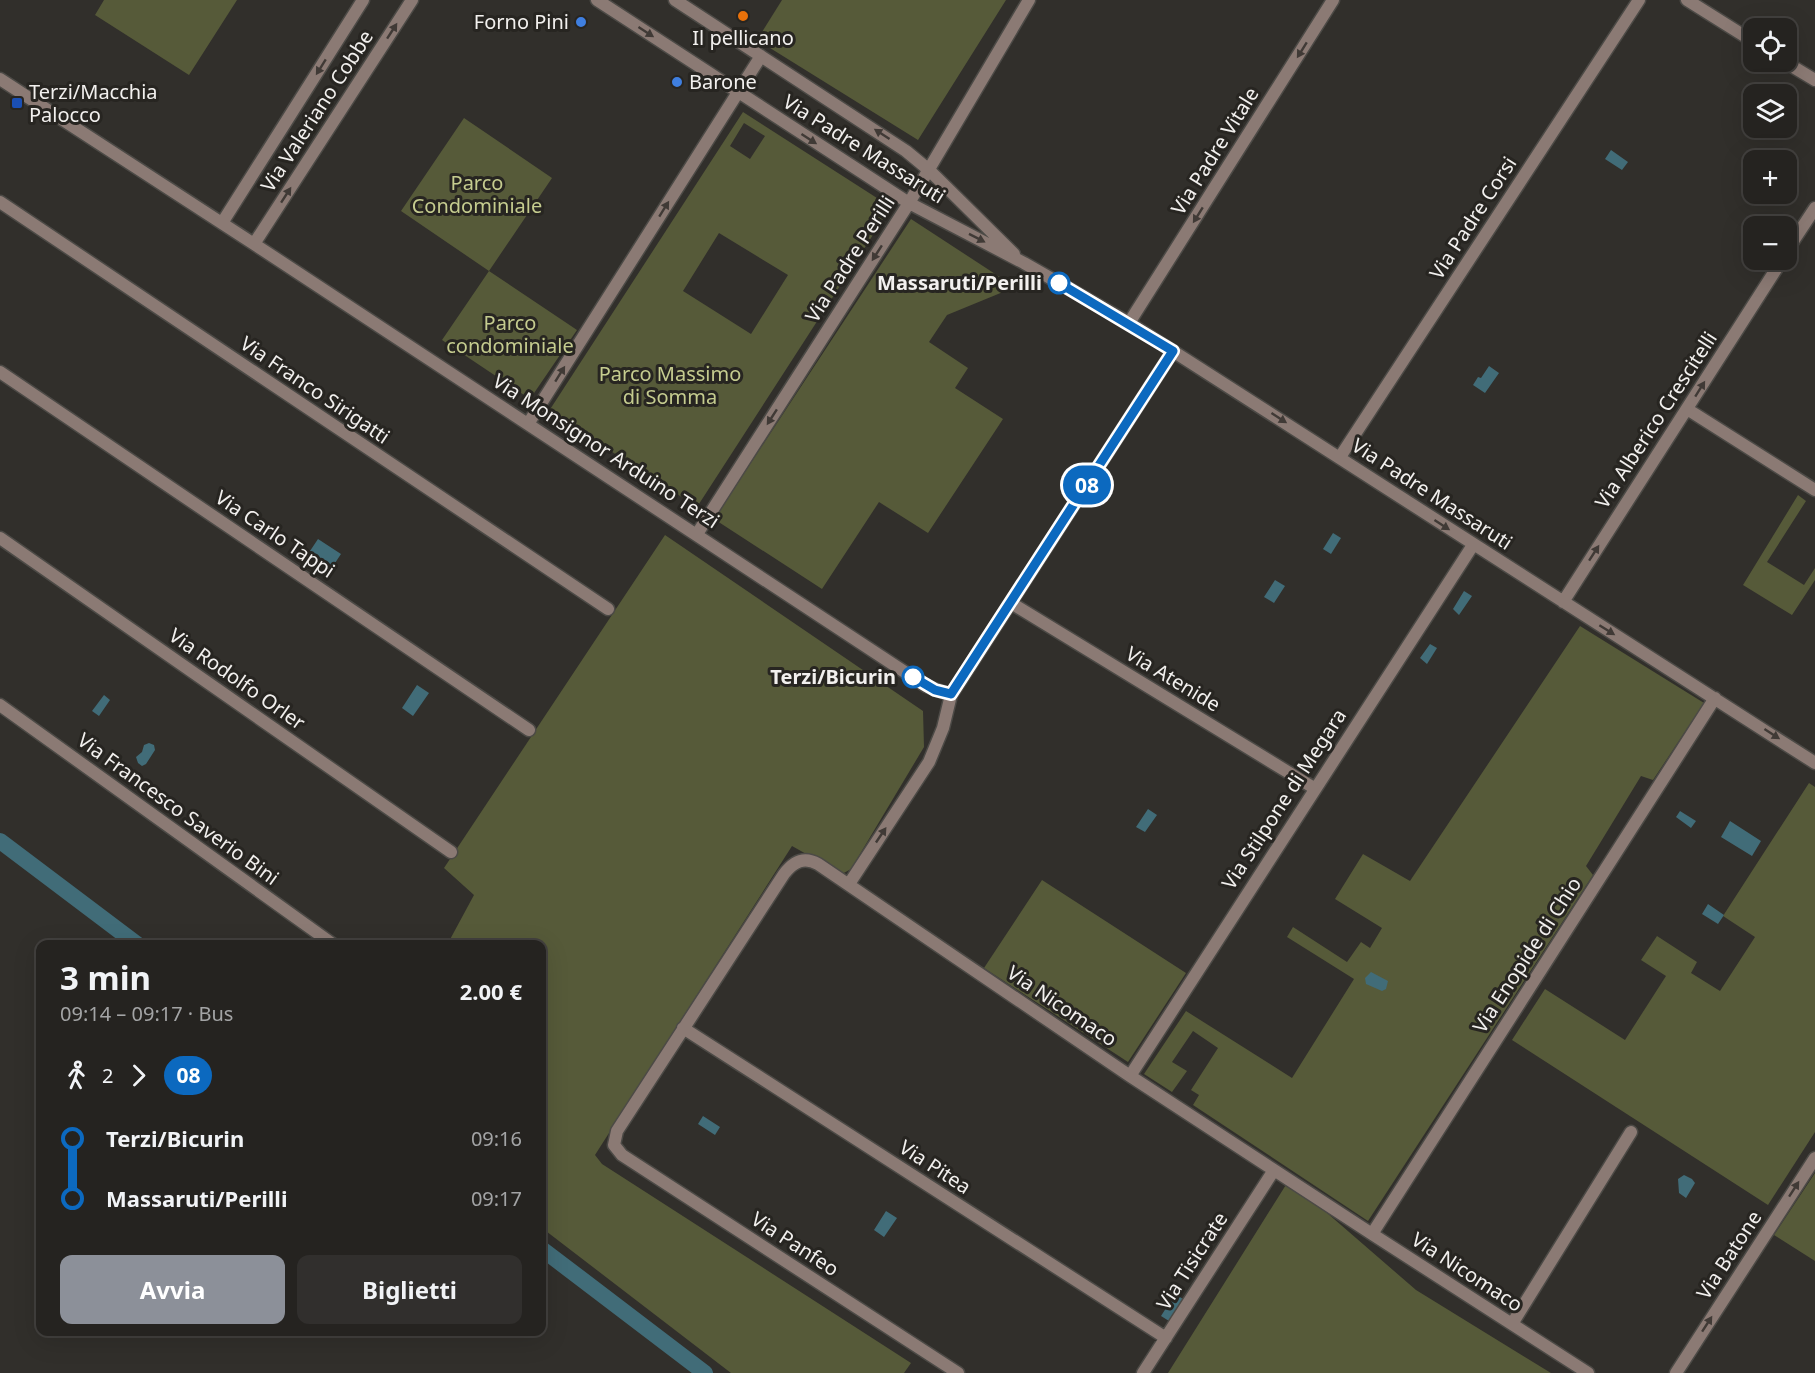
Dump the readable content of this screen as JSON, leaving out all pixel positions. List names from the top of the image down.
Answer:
{
  "streets": {
    "street": [
      "Via Valeriano Cobbe",
      "Via Padre Massaruti",
      "Via Padre Vitale",
      "Via Padre Corsi",
      "Via Padre Perilli",
      "Via Franco Sirigatti",
      "Via Alberico Crescitelli",
      "Via Monsignor Arduino Terzi",
      "Via Carlo Tappi",
      "Via Rodolfo Orler",
      "Via Atenide",
      "Via Stilpone di Megara",
      "Via Francesco Saverio Bini",
      "Via Enopide di Chio",
      "Via Nicomaco",
      "Via Pitea",
      "Via Panfeo",
      "Via Batone",
      "Via Tisicrate"
    ]
  },
  "crossings": [
    ["Via Valeriano Cobbe", "Via Monsignor Arduino Terzi"],
    ["Via Padre Massaruti", "Via Padre Vitale"],
    ["Via Padre Massaruti", "Via Padre Corsi"],
    ["Via Padre Massaruti", "Via Padre Perilli"],
    ["Via Padre Massaruti", "Via Alberico Crescitelli"],
    ["Via Padre Massaruti", "Via Stilpone di Megara"],
    ["Via Padre Massaruti", "Via Enopide di Chio"],
    ["Via Padre Perilli", "Via Monsignor Arduino Terzi"],
    ["Via Atenide", "Via Stilpone di Megara"],
    ["Via Stilpone di Megara", "Via Nicomaco"],
    ["Via Enopide di Chio", "Via Nicomaco"],
    ["Via Nicomaco", "Via Pitea"],
    ["Via Nicomaco", "Via Panfeo"],
    ["Via Nicomaco", "Via Tisicrate"],
    ["Via Pitea", "Via Tisicrate"]
  ],
  "one_way": [
    "Via Padre Vitale",
    "Via Padre Perilli",
    "Via Alberico Crescitelli",
    "Via Batone"
  ],
  "parks": ["Parco Condominiale", "Parco condominiale", "Parco Massimo di Somma"],
  "places": {
    "other": [
      "Il pellicano",
      "Forno Pini",
      "Barone",
      "Massaruti/Perilli",
      "Terzi/Bicurin"
    ],
    "transit": ["Terzi/Macchia Palocco"]
  },
  "lines": ["bus line 08"],
  "page": {
    "on_map": "08",
    "map_buttons": ["+", "−"],
    "heading": ["3 min", "09:14 – 09:17 · Bus", "2.00 €"],
    "legs": ["2", "08"],
    "list": [
      {
        "name": "Terzi/Bicurin",
        "value": "09:16"
      },
      {
        "name": "Massaruti/Perilli",
        "value": "09:17"
      }
    ],
    "buttons": ["Avvia", "Biglietti"]
  }
}
